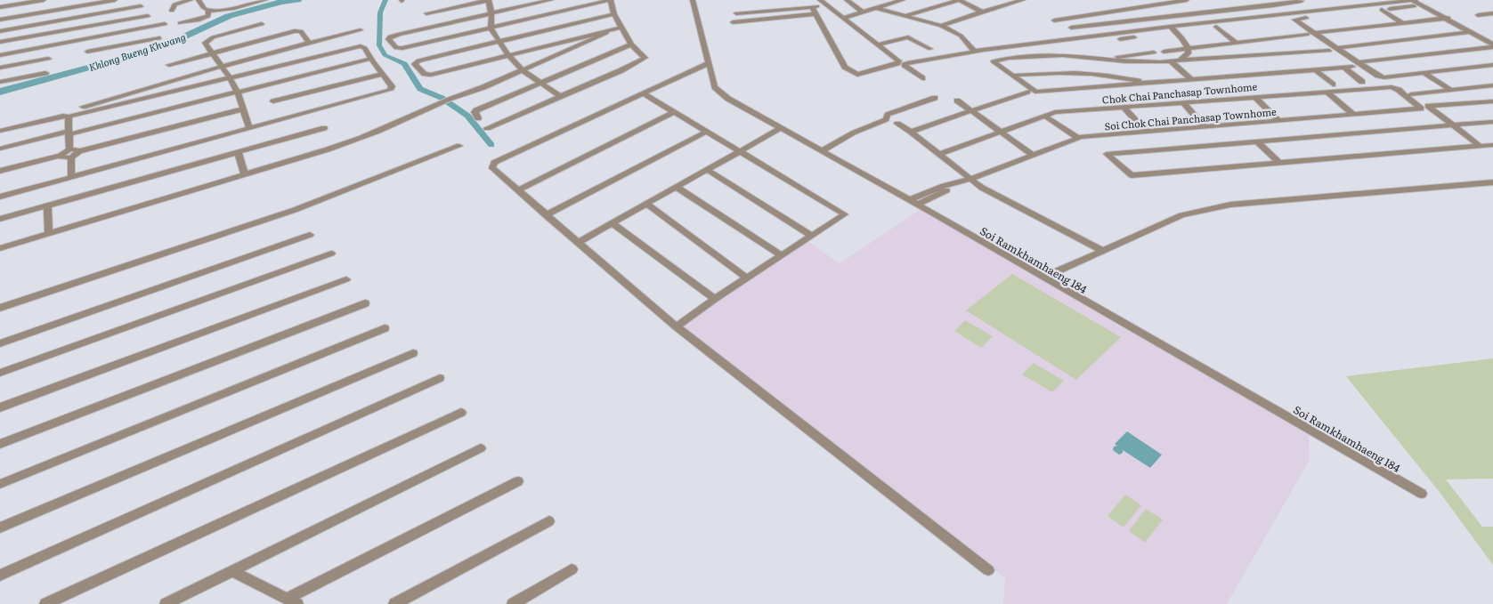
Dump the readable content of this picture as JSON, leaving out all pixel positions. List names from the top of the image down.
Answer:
{
  "streets": {
    "street": ["Chok Chai Panchasap Townhome", "Soi Chok Chai Panchasap Townhome", "Soi Ramkhamhaeng 184"]
  },
  "crossings": [
    ["Chok Chai Panchasap Townhome", "Soi Chok Chai Panchasap Townhome"],
    ["Soi Chok Chai Panchasap Townhome", "Soi Ramkhamhaeng 184"]
  ],
  "water": ["Khlong Bueng Khwang"]
}
